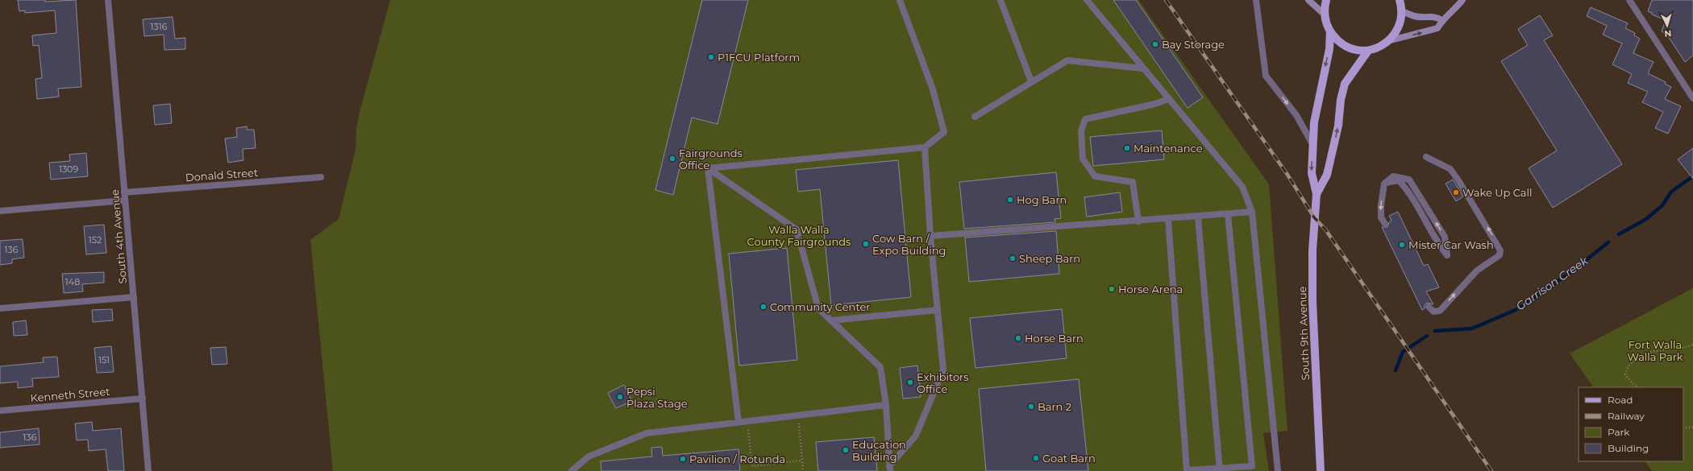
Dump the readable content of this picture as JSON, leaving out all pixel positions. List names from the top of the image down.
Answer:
{
  "streets": {
    "main road": ["South 9th Avenue"],
    "street": ["Donald Street", "South 4th Avenue", "Kenneth Street"]
  },
  "crossings": [
    ["Donald Street", "South 4th Avenue"],
    ["South 4th Avenue", "Kenneth Street"]
  ],
  "water": ["Garrison Creek"],
  "parks": ["Walla Walla County Fairgrounds", "Fort Walla Walla Park"],
  "places": [
    "Bay Storage",
    "P1FCU Platform",
    "Maintenance",
    "Fairgrounds Office",
    "Wake Up Call",
    "Hog Barn",
    "Cow Barn / Expo Building",
    "Mister Car Wash",
    "Sheep Barn",
    "Horse Arena",
    "Community Center",
    "Horse Barn",
    "Exhibitors Office",
    "Pepsi Plaza Stage",
    "Barn 2",
    "Education Building",
    "Goat Barn",
    "Pavilion / Rotunda"
  ],
  "house_numbers": [
    "1316",
    "1309",
    "152",
    "136",
    "148",
    "151",
    "136"
  ],
  "legend": [
    "Road",
    "Railway",
    "Park",
    "Building"
  ],
  "north": "bottom"
}
